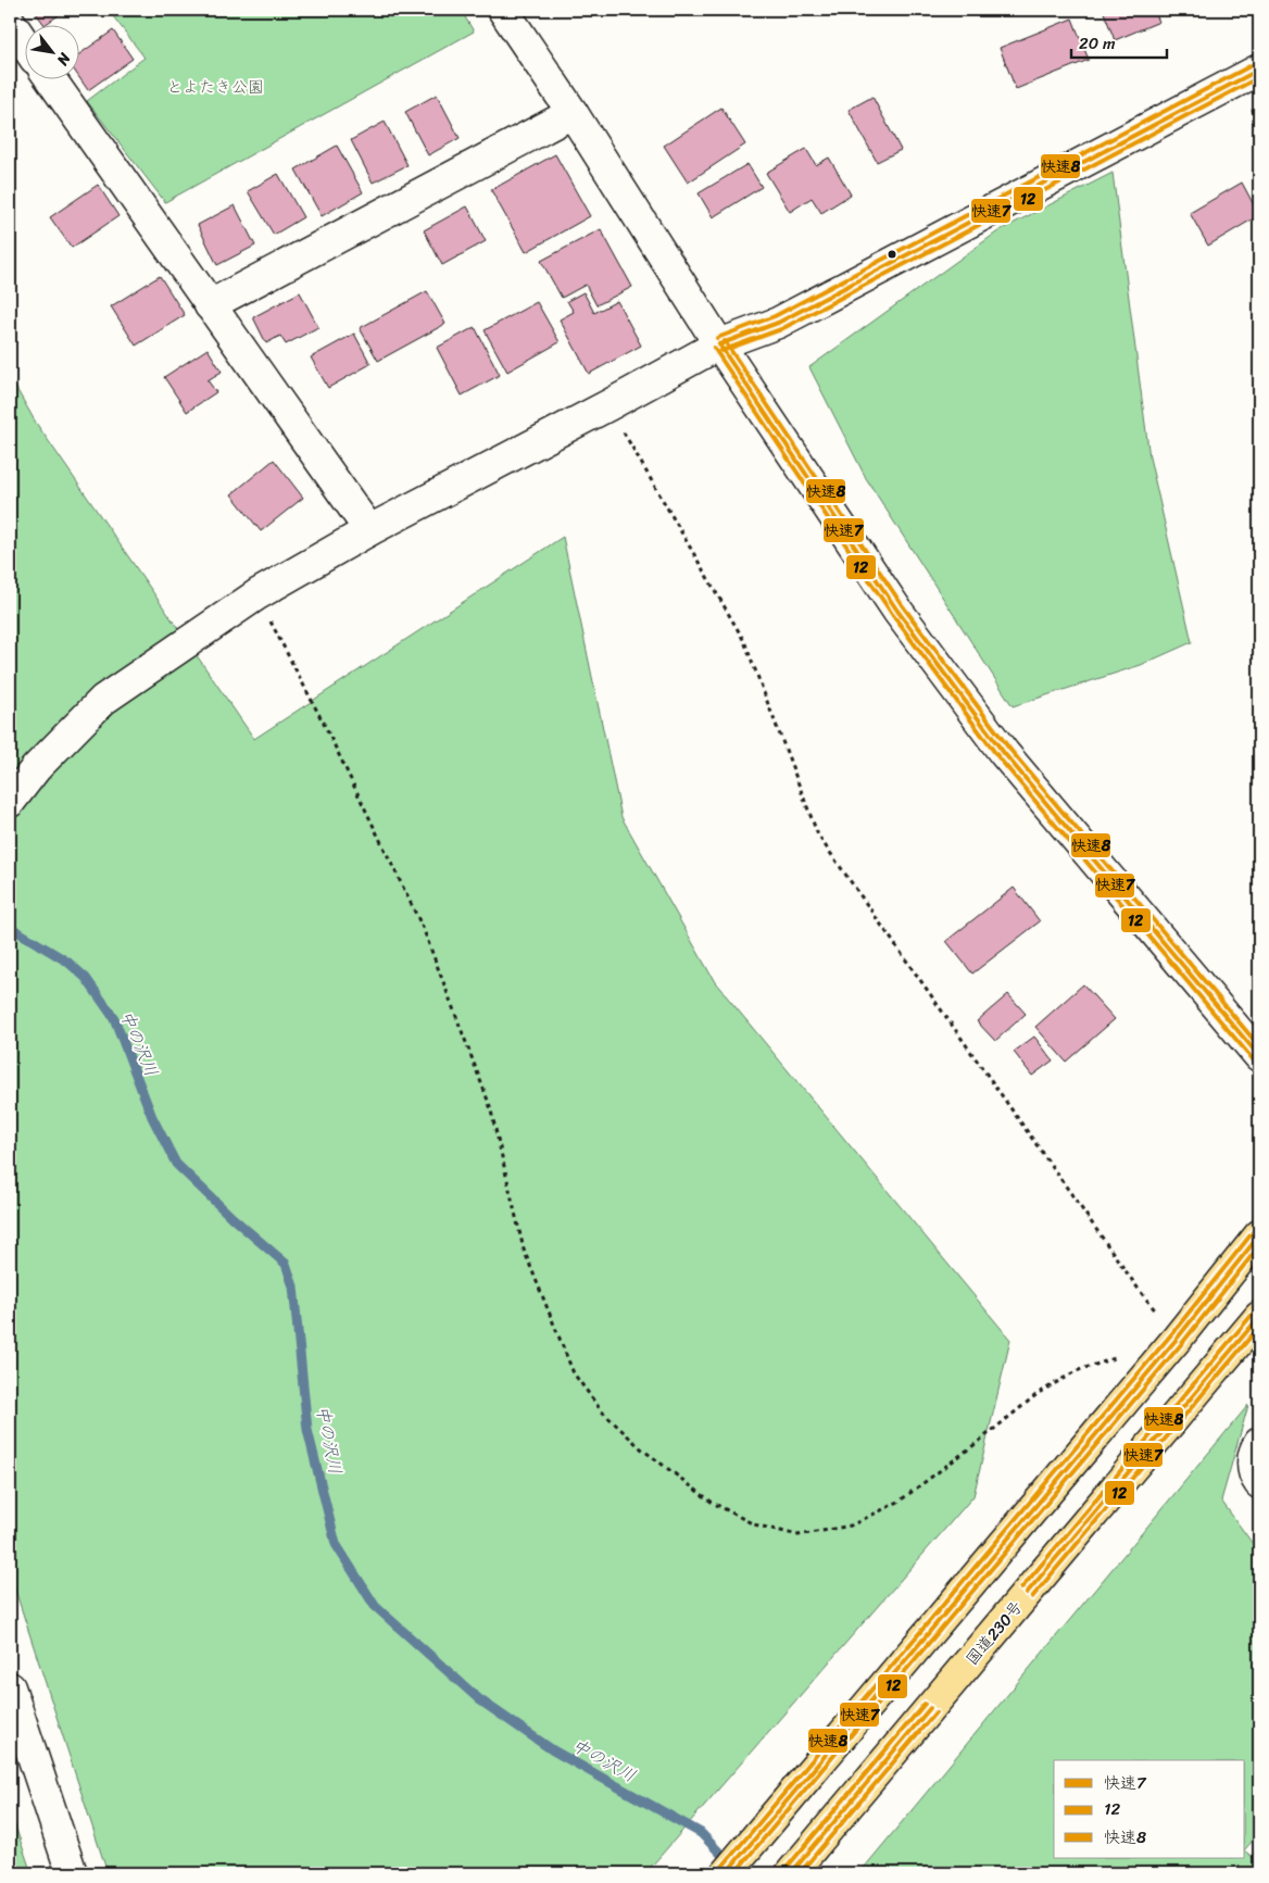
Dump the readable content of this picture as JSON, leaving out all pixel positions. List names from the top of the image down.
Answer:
{
  "streets": {
    "highway": ["国道230号"]
  },
  "water": ["中の沢川"],
  "parks": ["とよたき公園"],
  "lines": ["transit line 快速8", "transit line 快速7", "transit line 12"],
  "legend": ["快速7", "12", "快速8"],
  "scale_bar": "20 m",
  "north": "bottom right"
}
